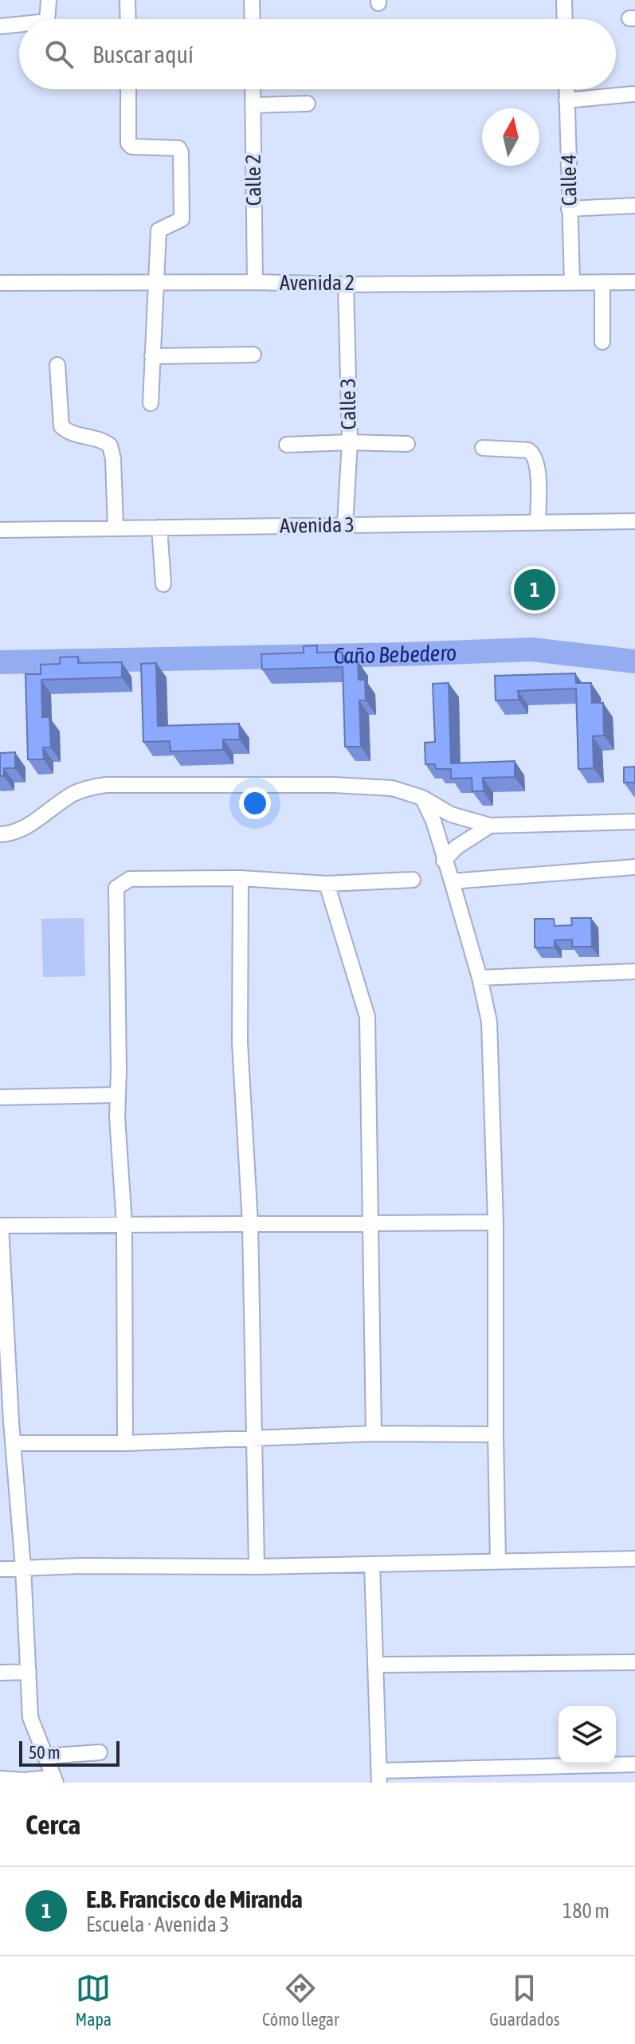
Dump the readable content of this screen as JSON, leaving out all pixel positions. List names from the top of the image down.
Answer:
{
  "streets": {
    "street": [
      "Calle 2",
      "Calle 4",
      "Avenida 2",
      "Calle 3",
      "Avenida 3"
    ]
  },
  "crossings": [
    ["Calle 2", "Avenida 2"],
    ["Calle 4", "Avenida 2"],
    ["Avenida 2", "Calle 3"],
    ["Calle 3", "Avenida 3"]
  ],
  "water": ["Caño Bebedero"],
  "scale_bar": "50 m",
  "north": "top",
  "page": {
    "search": "Buscar aquí",
    "pins": "1",
    "scale": "50 m",
    "heading": "Cerca",
    "list": [
      {
        "mark": "1",
        "name": "E.B. Francisco de Miranda",
        "note": "Escuela · Avenida 3",
        "value": "180 m"
      }
    ],
    "nav": ["Mapa", "Cómo llegar", "Guardados"]
  }
}
